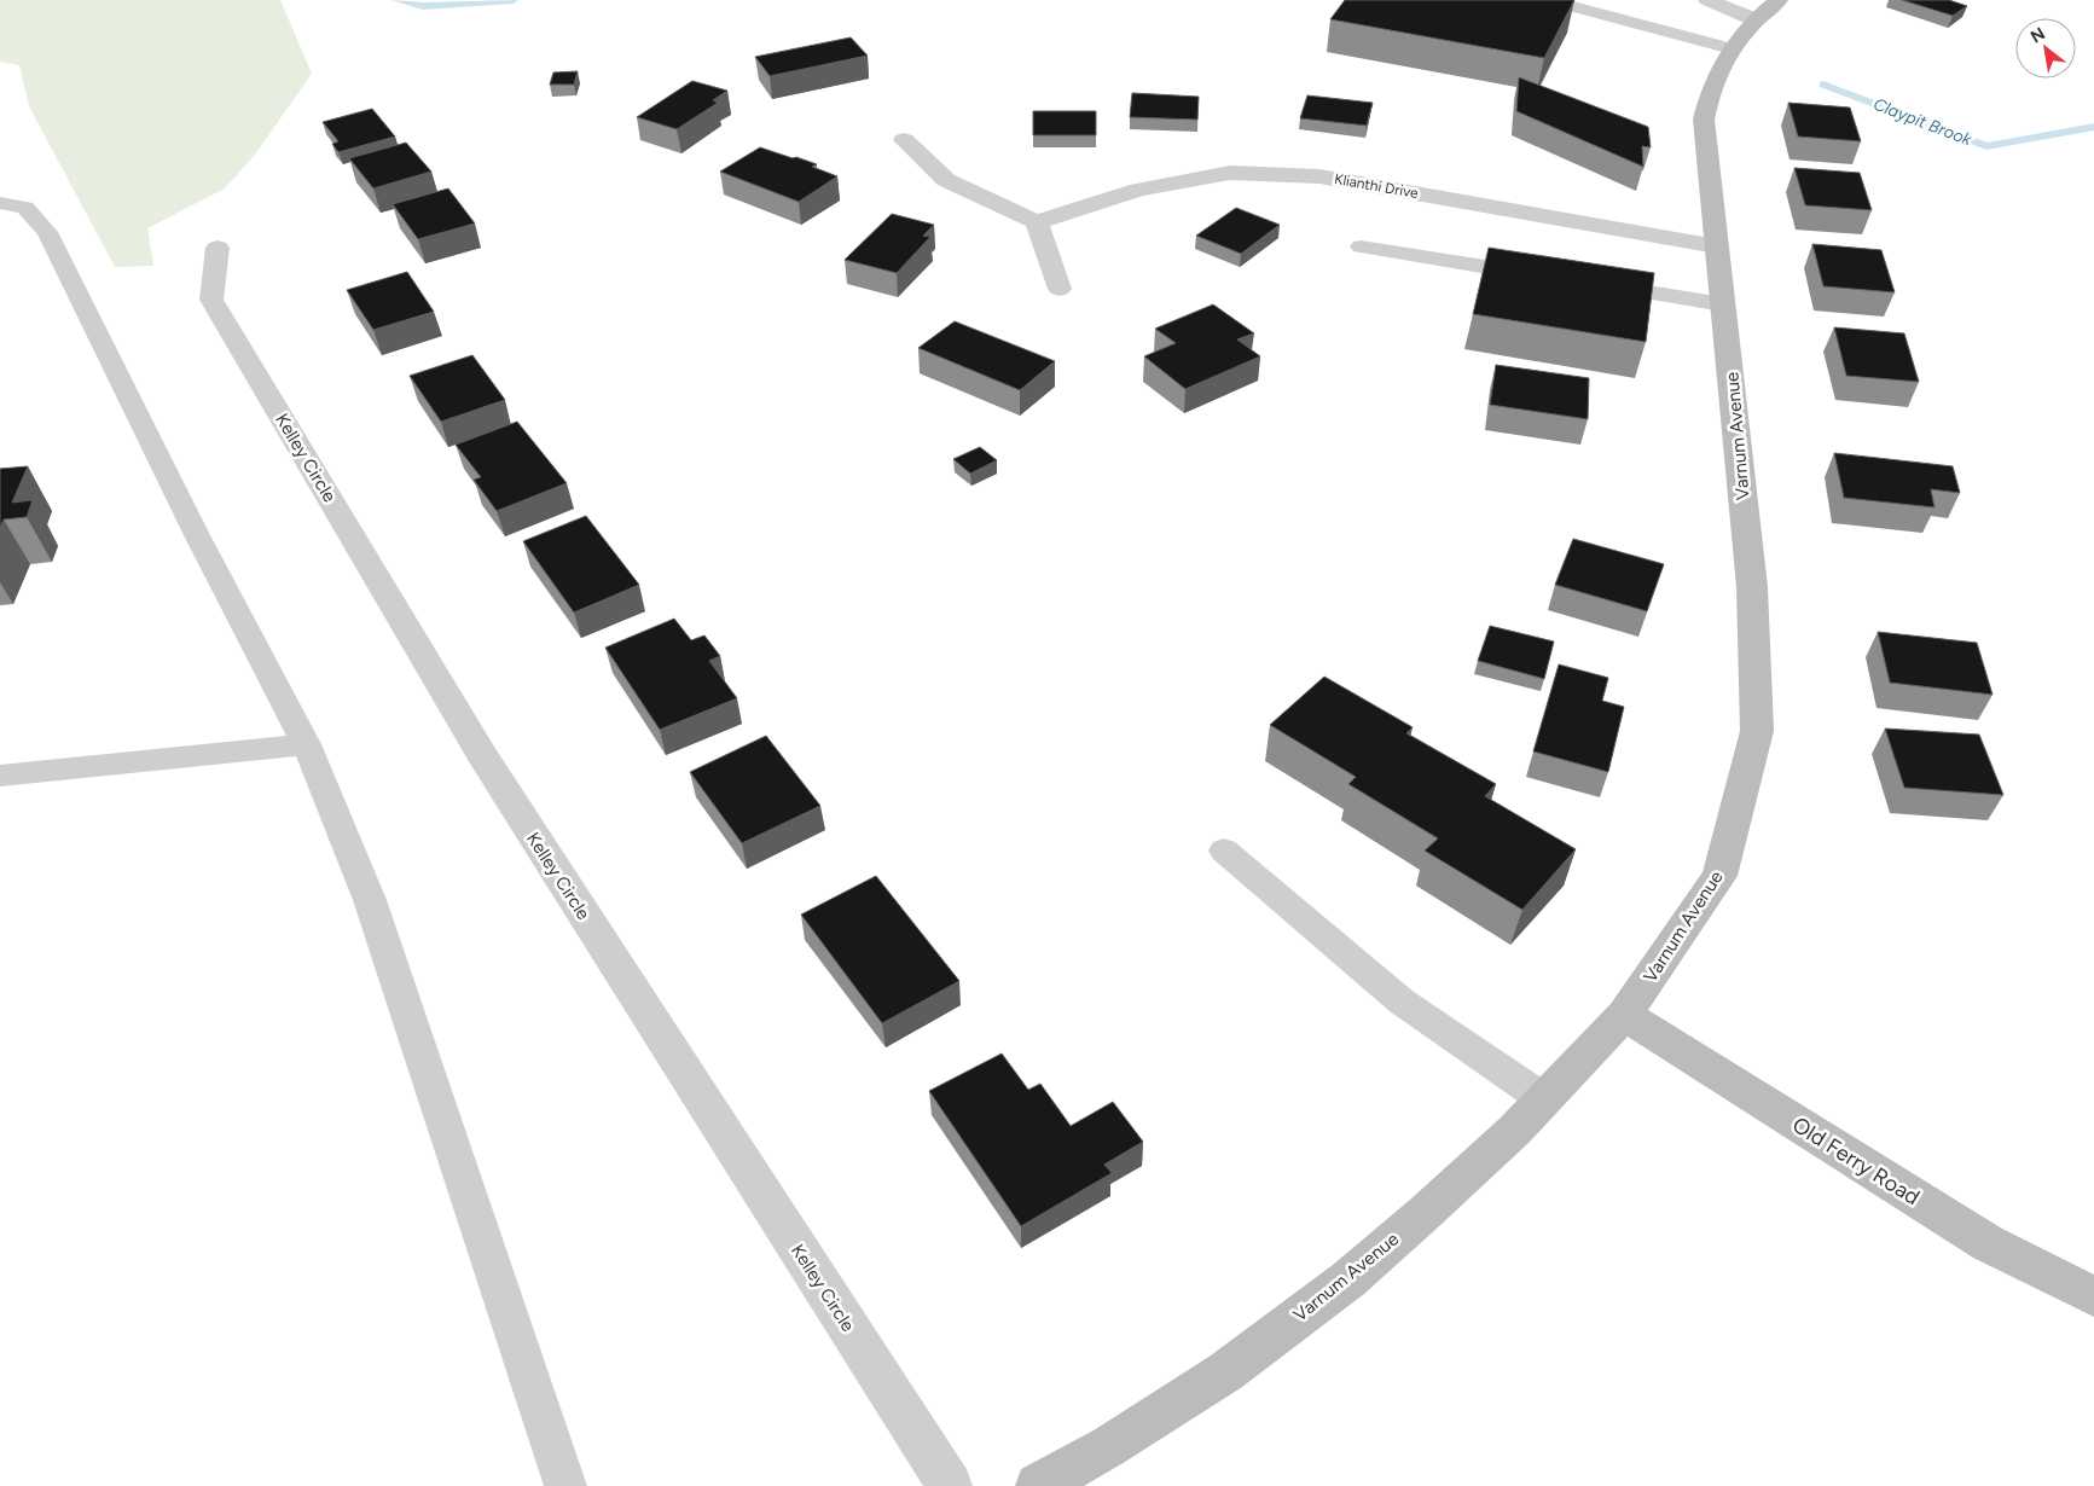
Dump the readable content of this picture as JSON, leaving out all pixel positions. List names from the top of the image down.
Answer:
{
  "streets": {
    "main road": ["Varnum Avenue", "Old Ferry Road"],
    "street": ["Klianthi Drive", "Kelley Circle"]
  },
  "crossings": [
    ["Klianthi Drive", "Varnum Avenue"],
    ["Varnum Avenue", "Old Ferry Road"]
  ],
  "water": ["Claypit Brook"],
  "north": "top left"
}
